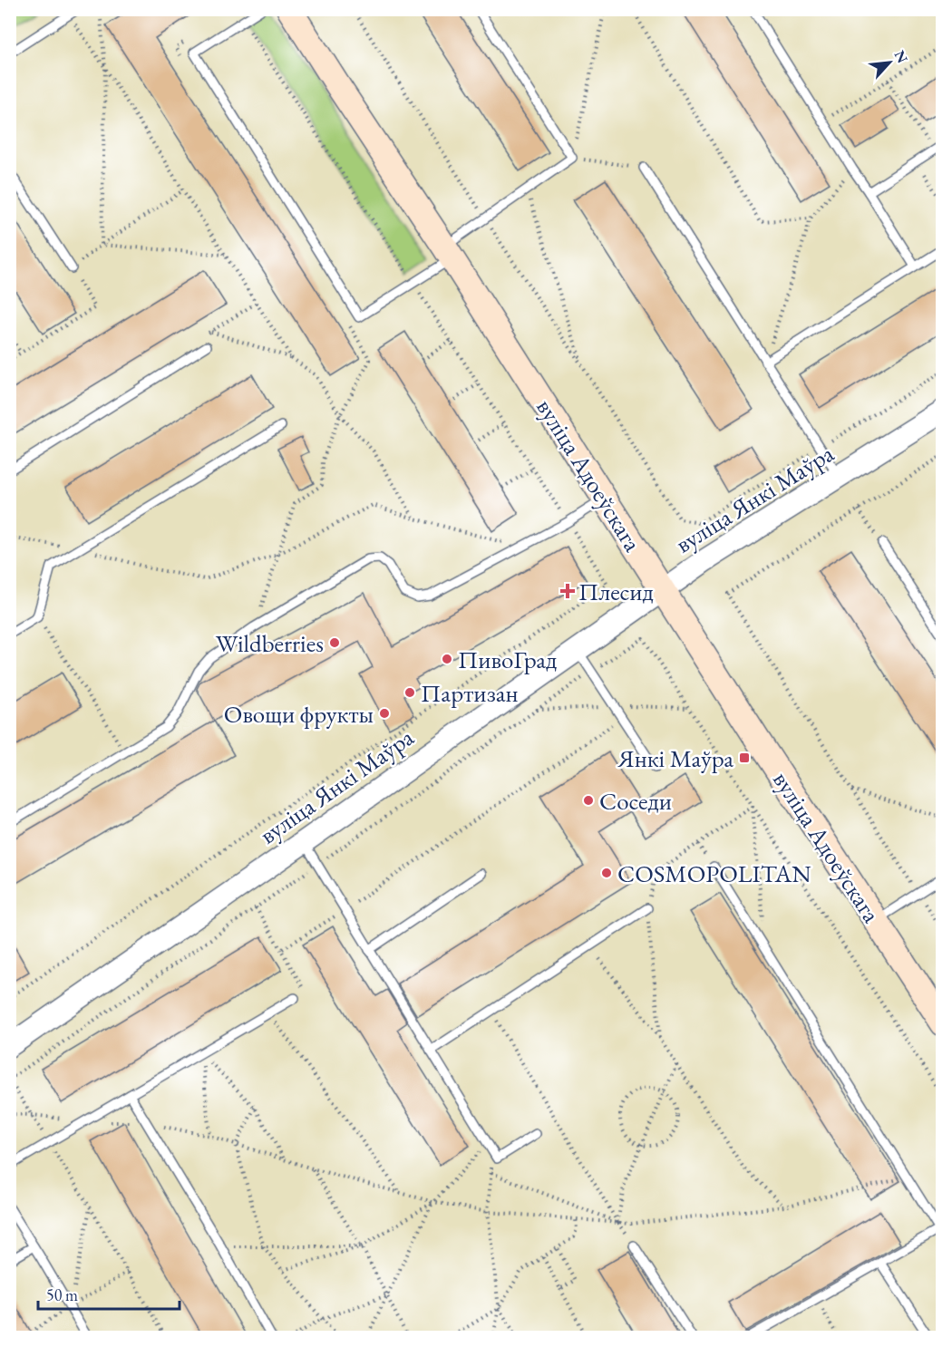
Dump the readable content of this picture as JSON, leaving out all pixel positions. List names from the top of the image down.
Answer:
{
  "streets": {
    "main road": ["вуліца Адоеўскага"],
    "street": ["вуліца Янкі Маўра"]
  },
  "crossings": [
    ["вуліца Адоеўскага", "вуліца Янкі Маўра"]
  ],
  "places": {
    "health": ["Плесид"],
    "other": [
      "Wildberries",
      "ПивоГрад",
      "Партизан",
      "Овощи фрукты",
      "Соседи",
      "COSMOPOLITAN"
    ],
    "transit": ["Янкі Маўра"]
  },
  "scale_bar": "50 m",
  "north": "top right"
}
